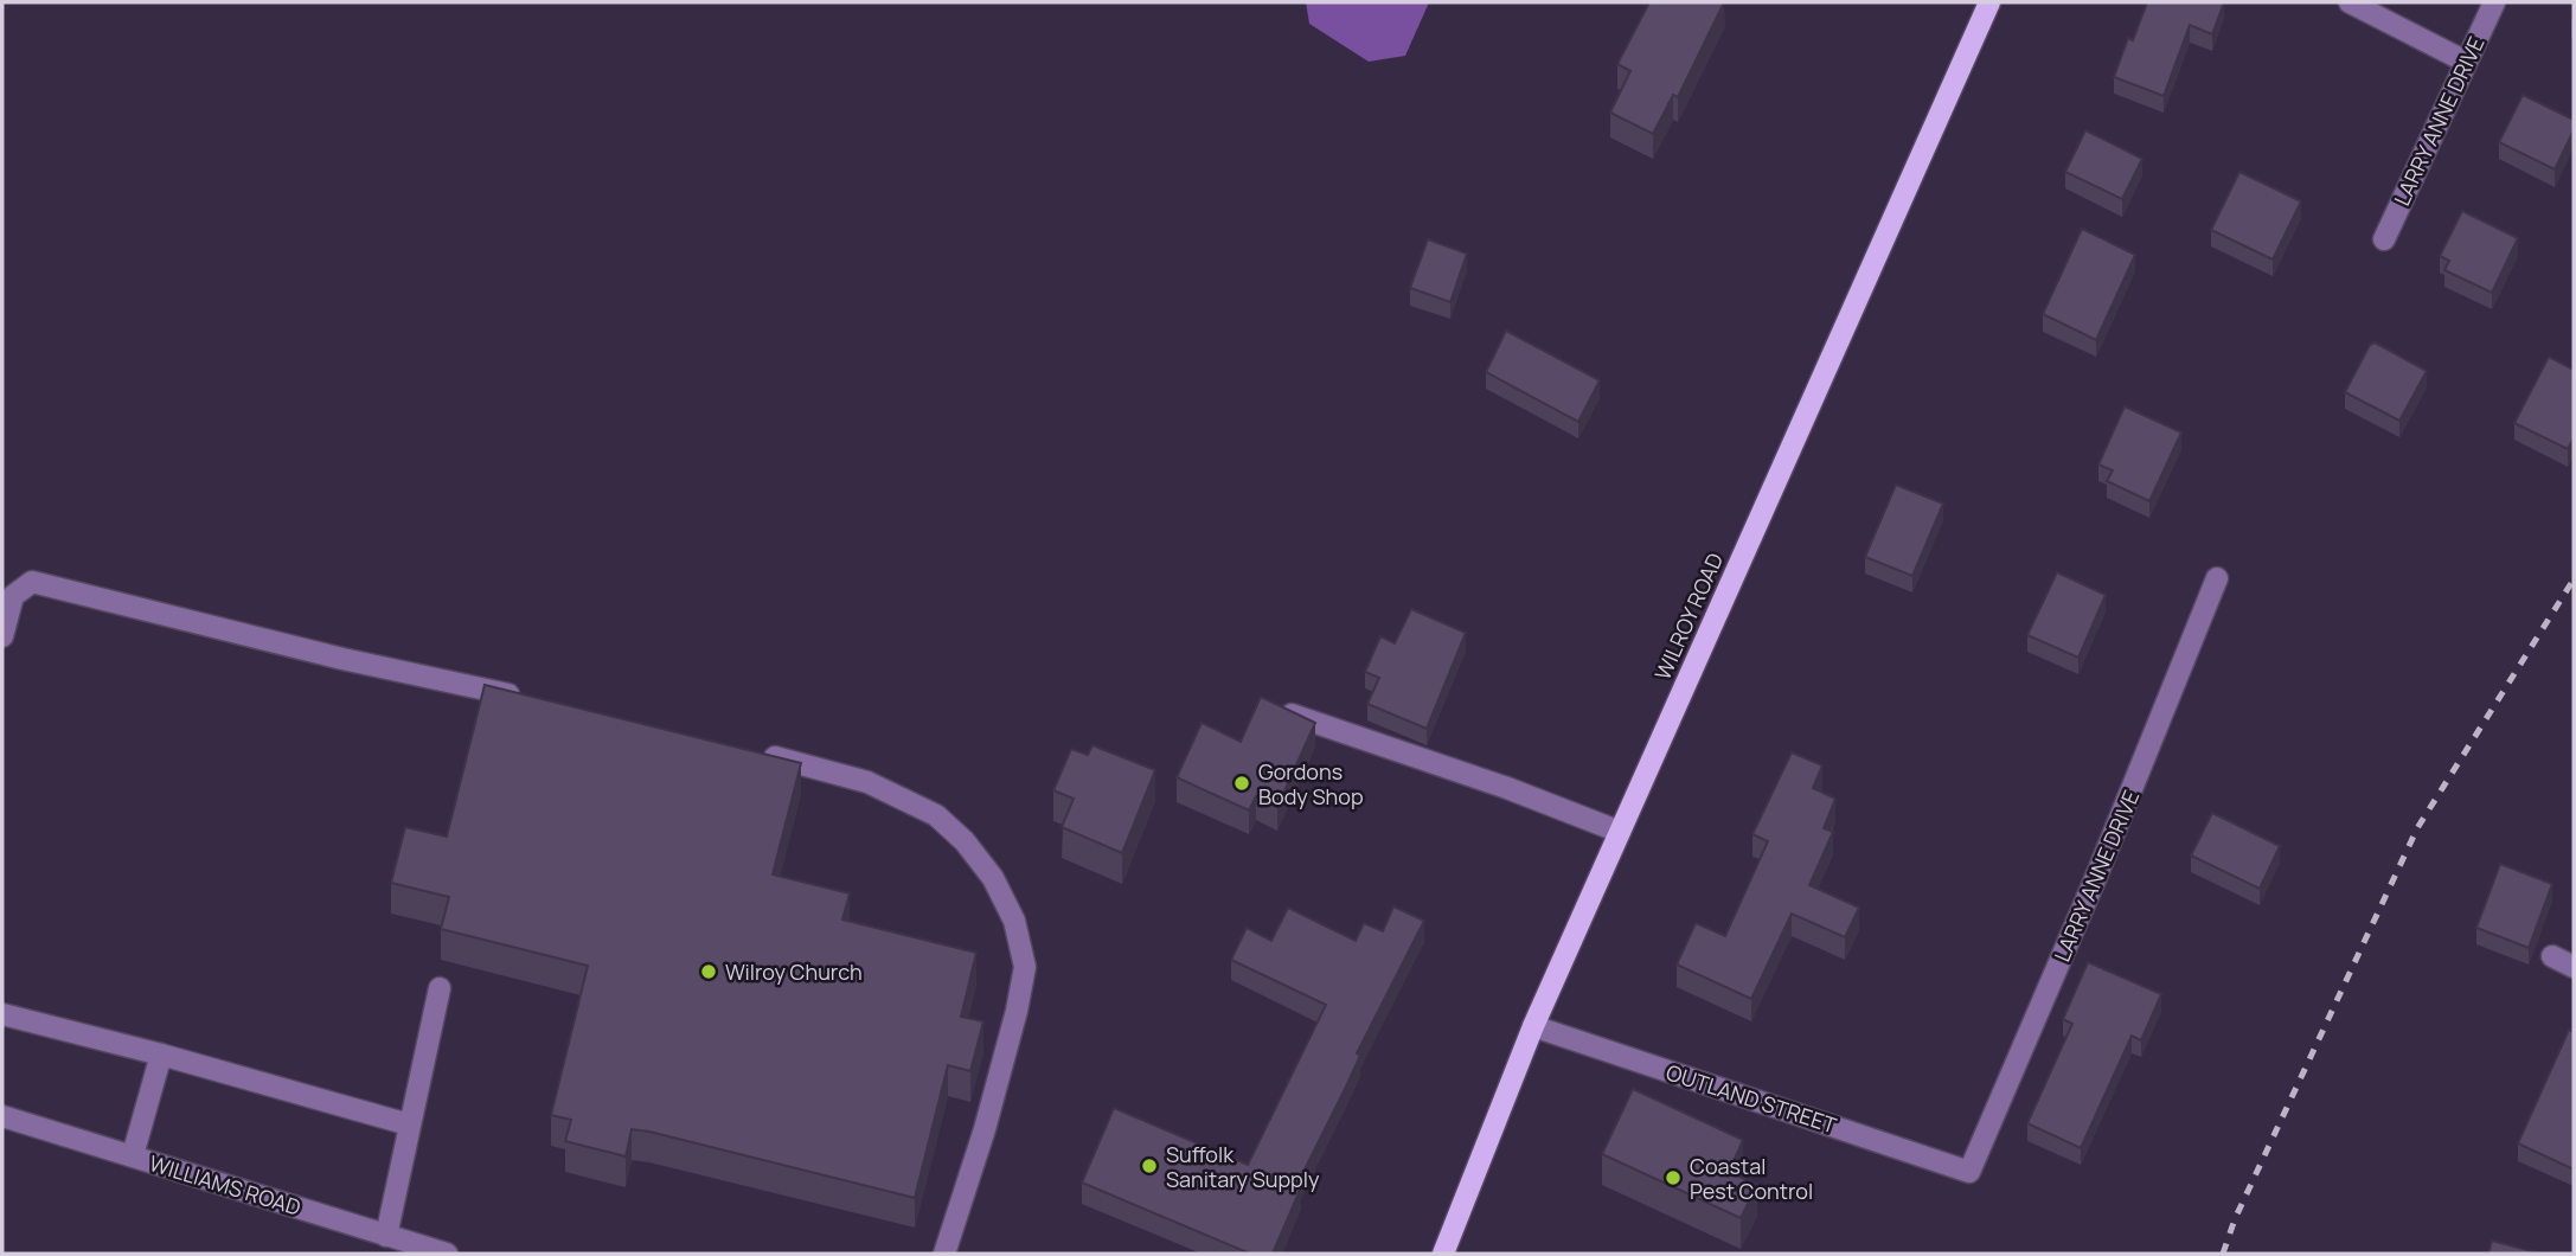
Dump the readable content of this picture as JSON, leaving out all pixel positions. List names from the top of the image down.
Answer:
{
  "streets": {
    "main road": ["WILROY ROAD"],
    "street": ["LARRY ANNE DRIVE", "OUTLAND STREET", "WILLIAMS ROAD"]
  },
  "crossings": [
    ["LARRY ANNE DRIVE", "OUTLAND STREET"],
    ["WILROY ROAD", "OUTLAND STREET"]
  ],
  "places": [
    "Gordons Body Shop",
    "Wilroy Church",
    "Suffolk Sanitary Supply",
    "Coastal Pest Control"
  ]
}
